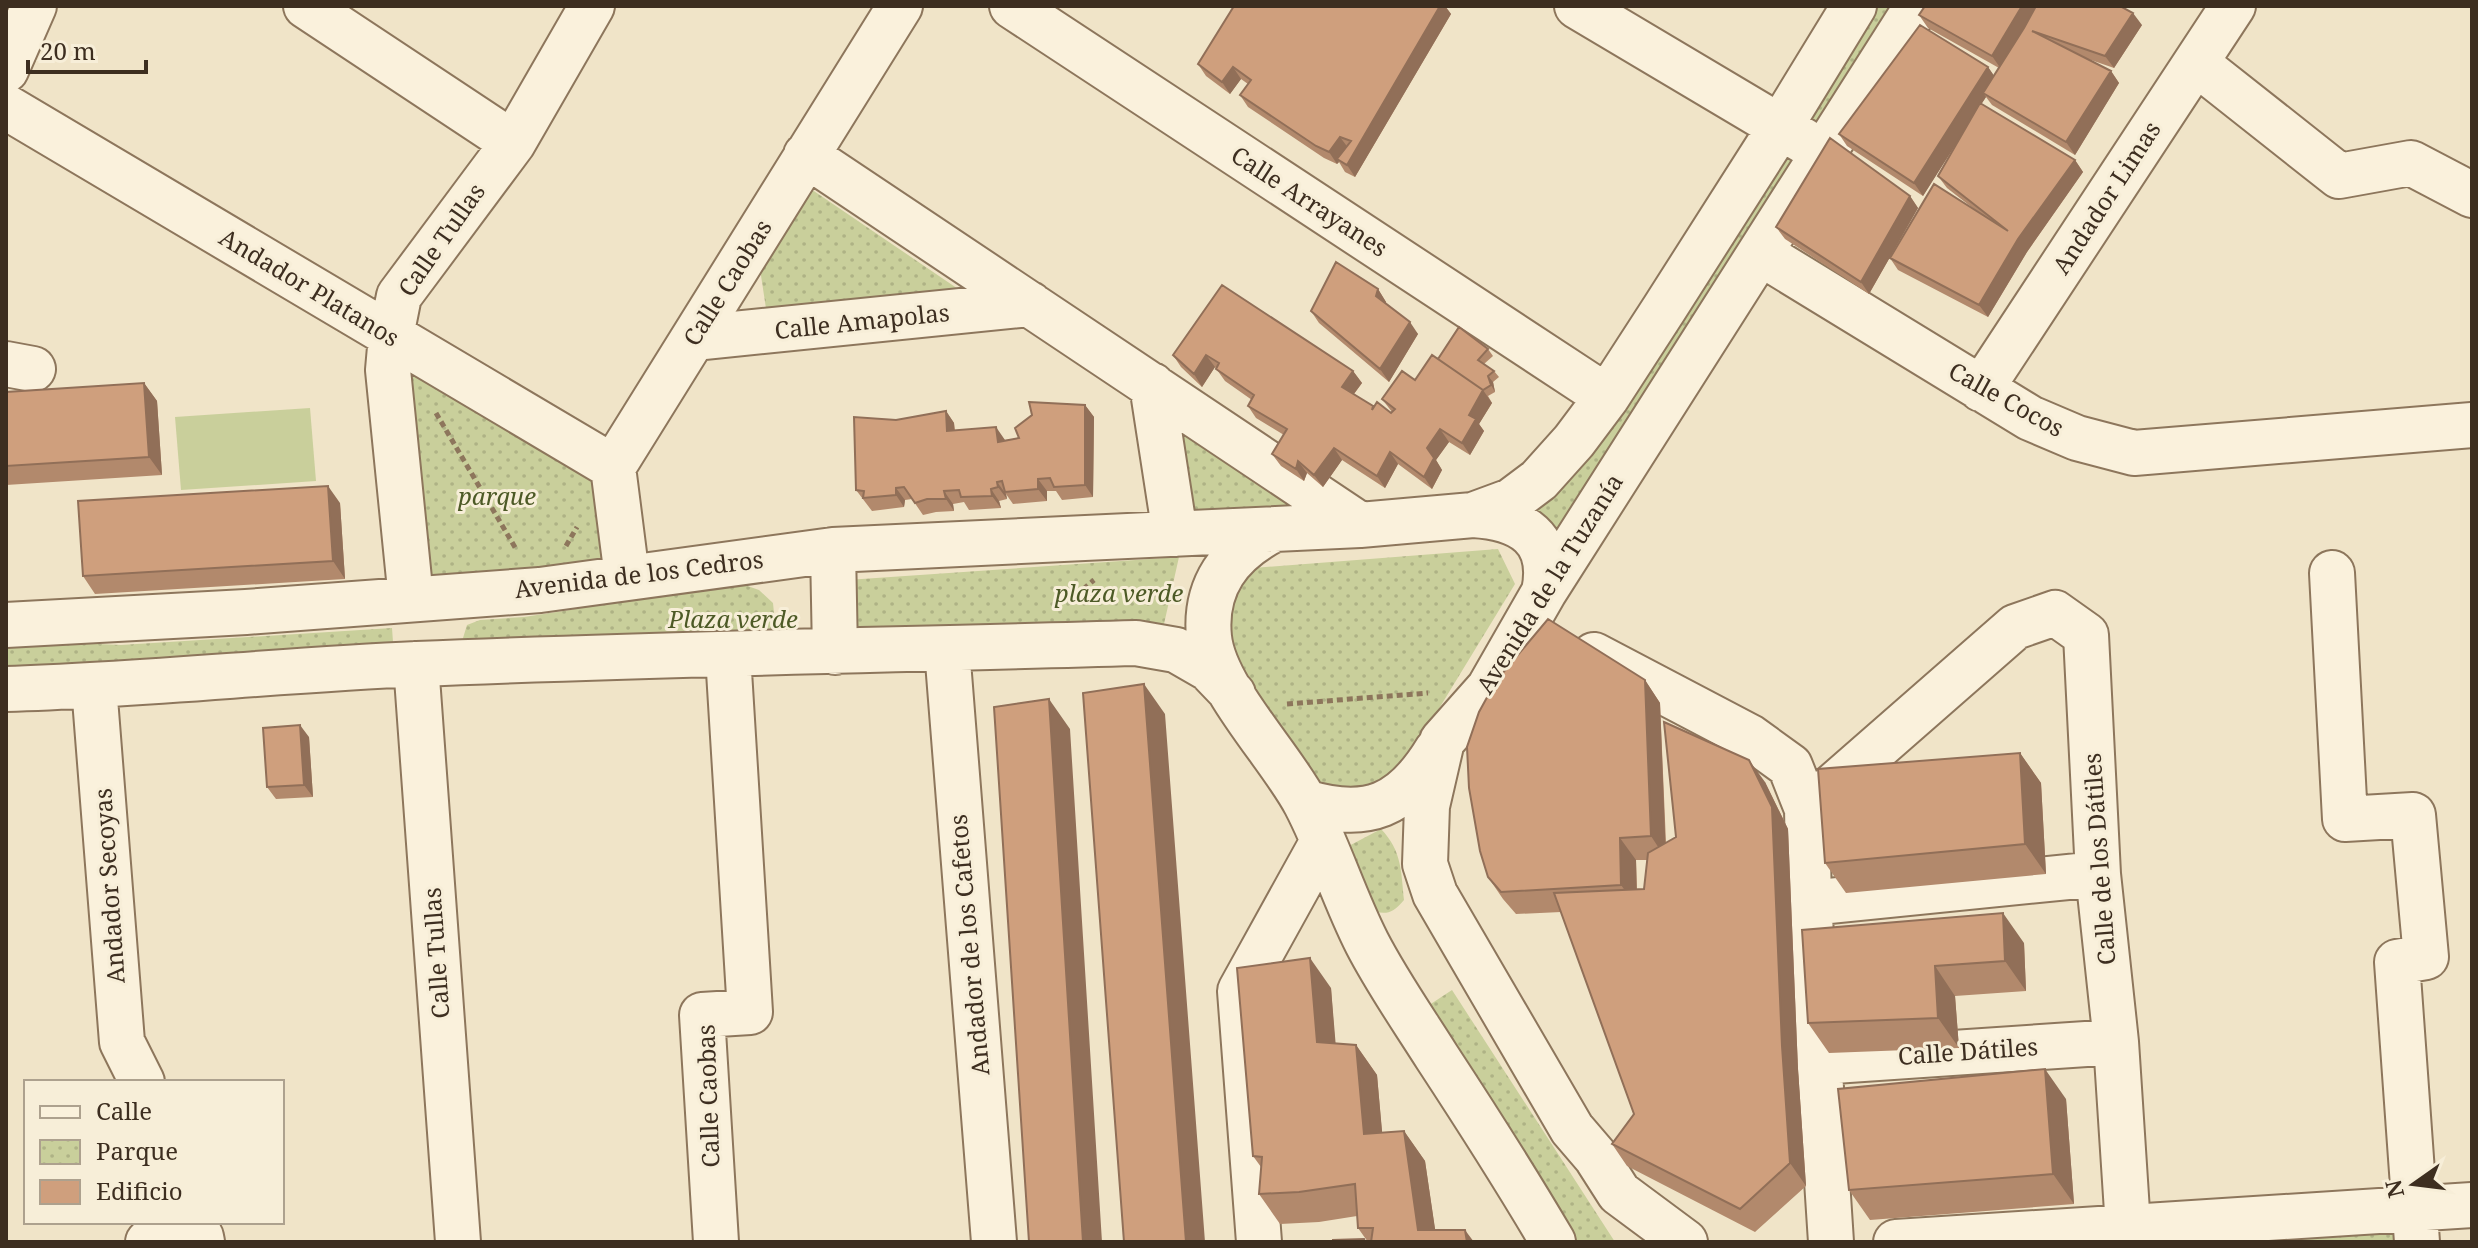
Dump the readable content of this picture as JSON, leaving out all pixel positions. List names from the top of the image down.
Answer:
{
  "streets": {
    "street": [
      "Andador Limas",
      "Calle Arrayanes",
      "Calle Tullas",
      "Calle Caobas",
      "Andador Platanos",
      "Calle Amapolas",
      "Calle Cocos",
      "Avenida de los Cedros",
      "Avenida de la Tuzanía",
      "Calle de los Dátiles",
      "Andador Secoyas",
      "Andador de los Cafetos",
      "Calle Dátiles"
    ]
  },
  "crossings": [
    ["Andador Limas", "Calle Cocos"],
    ["Calle Tullas", "Andador Platanos"],
    ["Calle Tullas", "Avenida de los Cedros"],
    ["Calle Caobas", "Andador Platanos"],
    ["Calle Caobas", "Calle Amapolas"],
    ["Calle Cocos", "Avenida de la Tuzanía"],
    ["Calle de los Dátiles", "Calle Dátiles"]
  ],
  "parks": ["parque", "plaza verde", "Plaza verde"],
  "legend": ["Calle", "Parque", "Edificio"],
  "scale_bar": "20 m",
  "north": "left"
}
